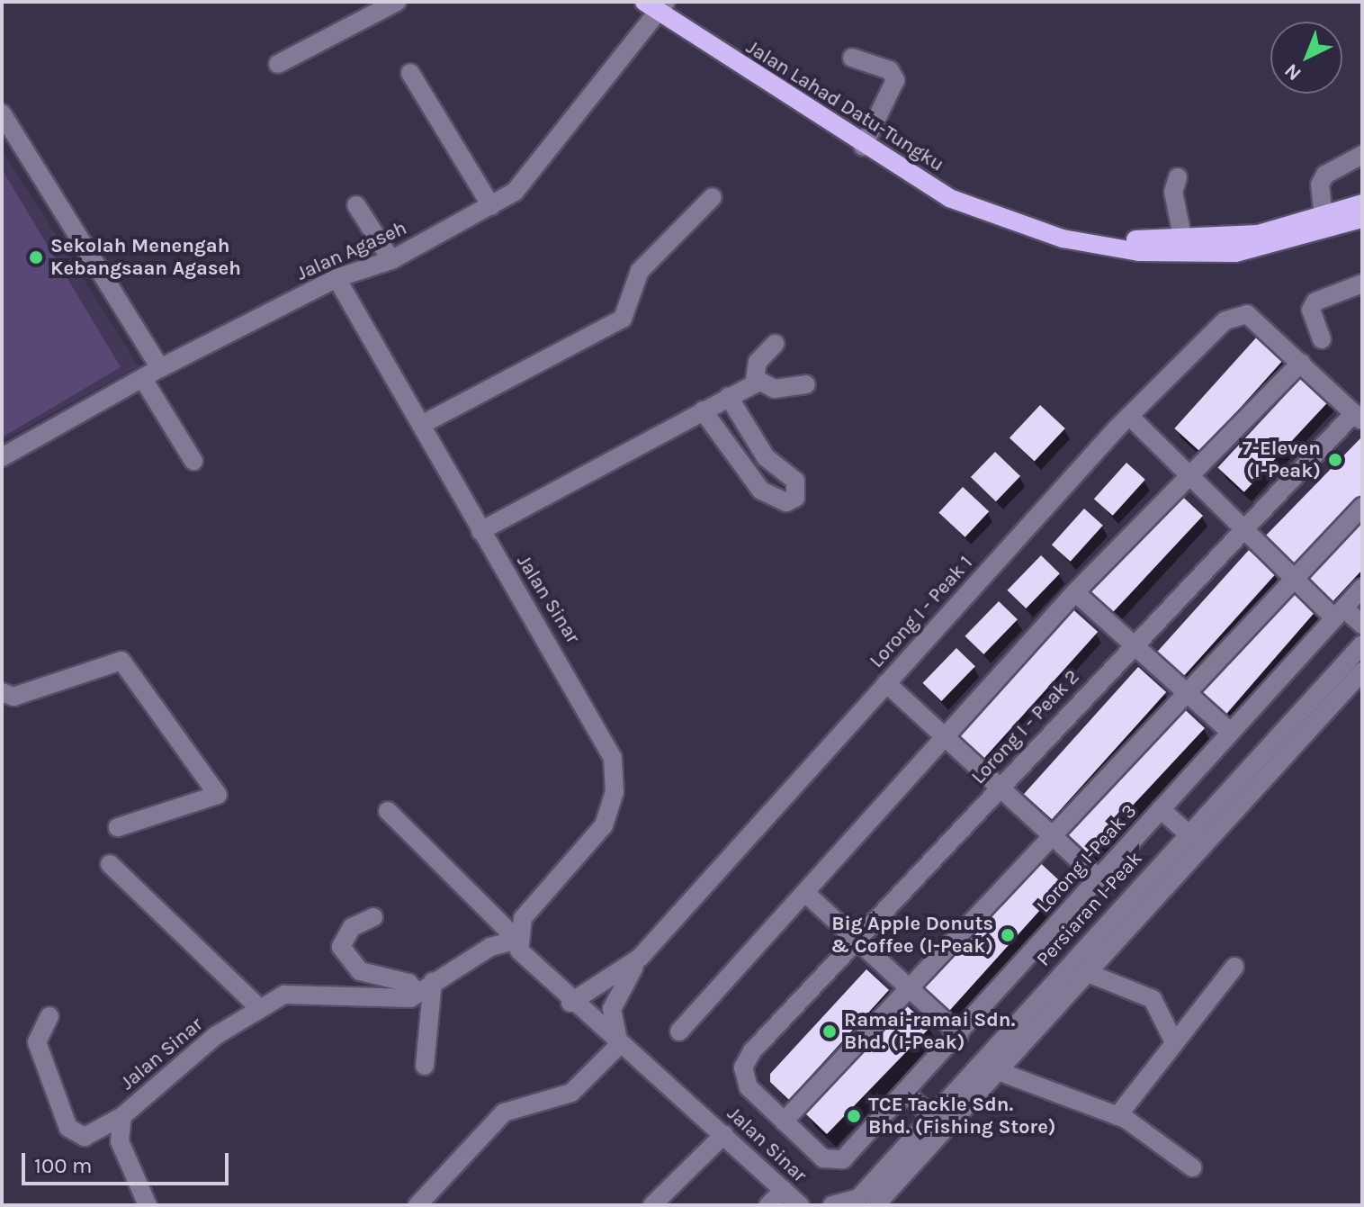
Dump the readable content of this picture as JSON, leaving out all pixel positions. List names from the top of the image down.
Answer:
{
  "streets": {
    "main road": ["Jalan Lahad Datu-Tungku"],
    "street": [
      "Jalan Agaseh",
      "Jalan Sinar",
      "Lorong I - Peak 1",
      "Lorong I - Peak 2",
      "Lorong I-Peak 3",
      "Persiaran I-Peak"
    ]
  },
  "crossings": [
    ["Jalan Lahad Datu-Tungku", "Jalan Agaseh"],
    ["Jalan Agaseh", "Jalan Sinar"],
    ["Jalan Sinar", "Lorong I - Peak 1"],
    ["Lorong I - Peak 2", "Lorong I-Peak 3"]
  ],
  "places": [
    "Sekolah Menengah Kebangsaan Agaseh",
    "7-Eleven (I-Peak)",
    "Big Apple Donuts & Coffee (I-Peak)",
    "Ramai-ramai Sdn. Bhd. (I-Peak)",
    "TCE Tackle Sdn. Bhd. (Fishing Store)"
  ],
  "scale_bar": "100 m",
  "north": "bottom left"
}
